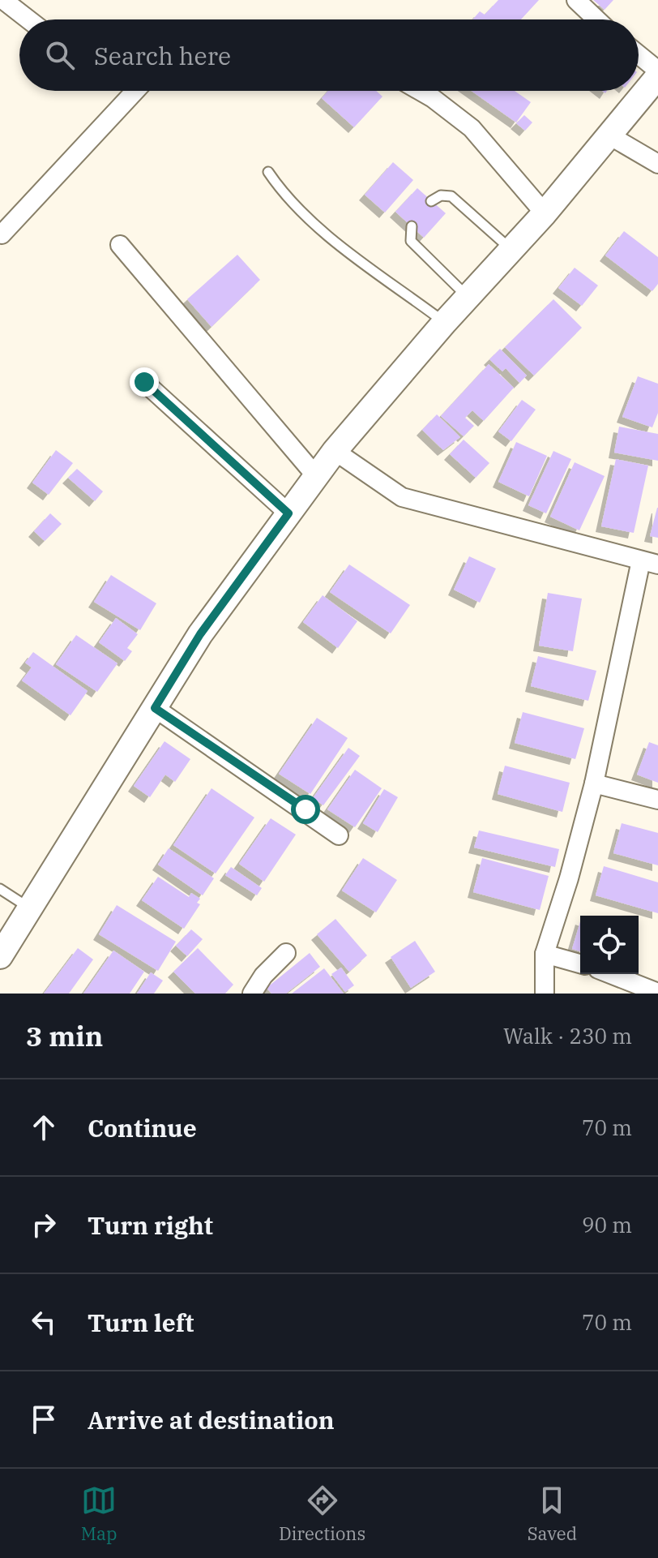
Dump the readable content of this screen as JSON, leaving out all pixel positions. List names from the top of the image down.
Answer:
{
  "page": {
    "search": "Search here",
    "heading": ["3 min", "Walk · 230 m"],
    "list": [
      ["Continue", "70 m"],
      ["Turn right", "90 m"],
      ["Turn left", "70 m"],
      "Arrive at destination"
    ],
    "nav": ["Map", "Directions", "Saved"]
  }
}
